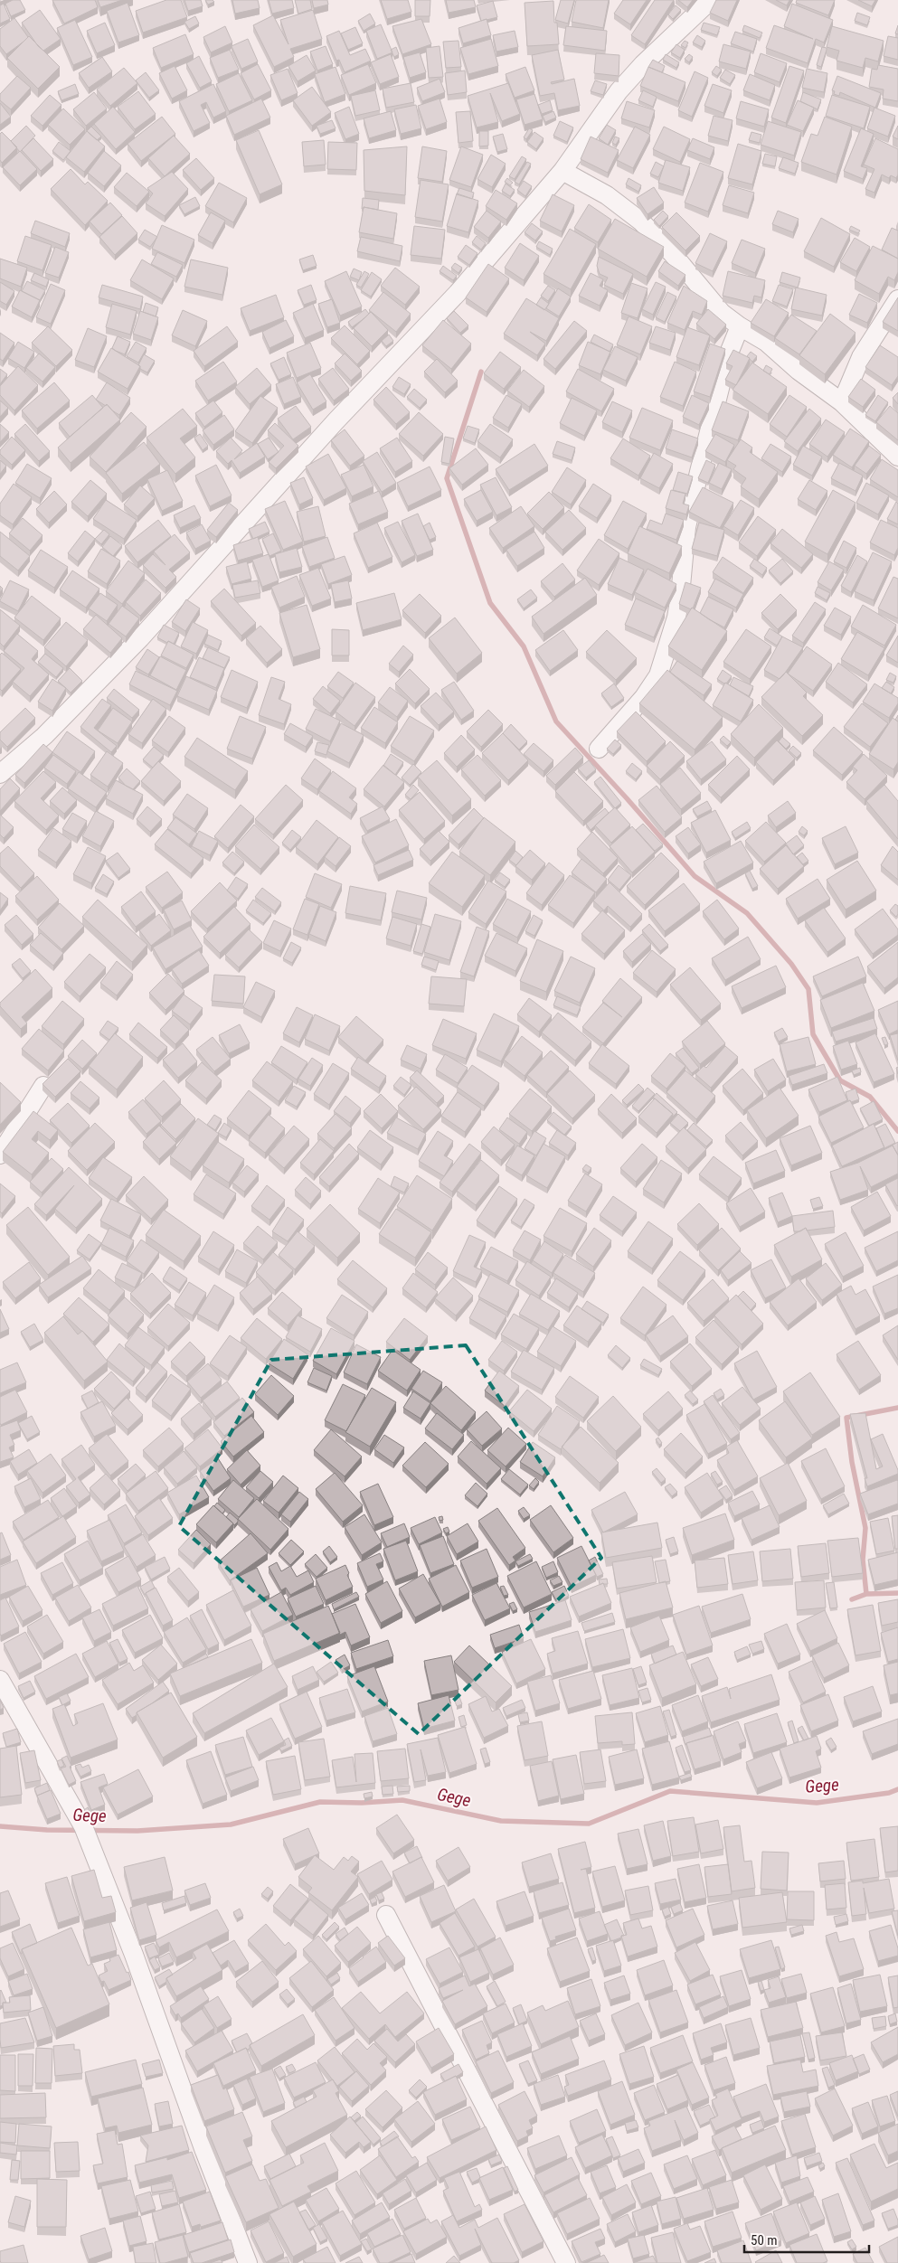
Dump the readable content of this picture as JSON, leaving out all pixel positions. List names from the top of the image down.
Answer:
{
  "water": ["Gege"],
  "scale_bar": "50 m"
}
